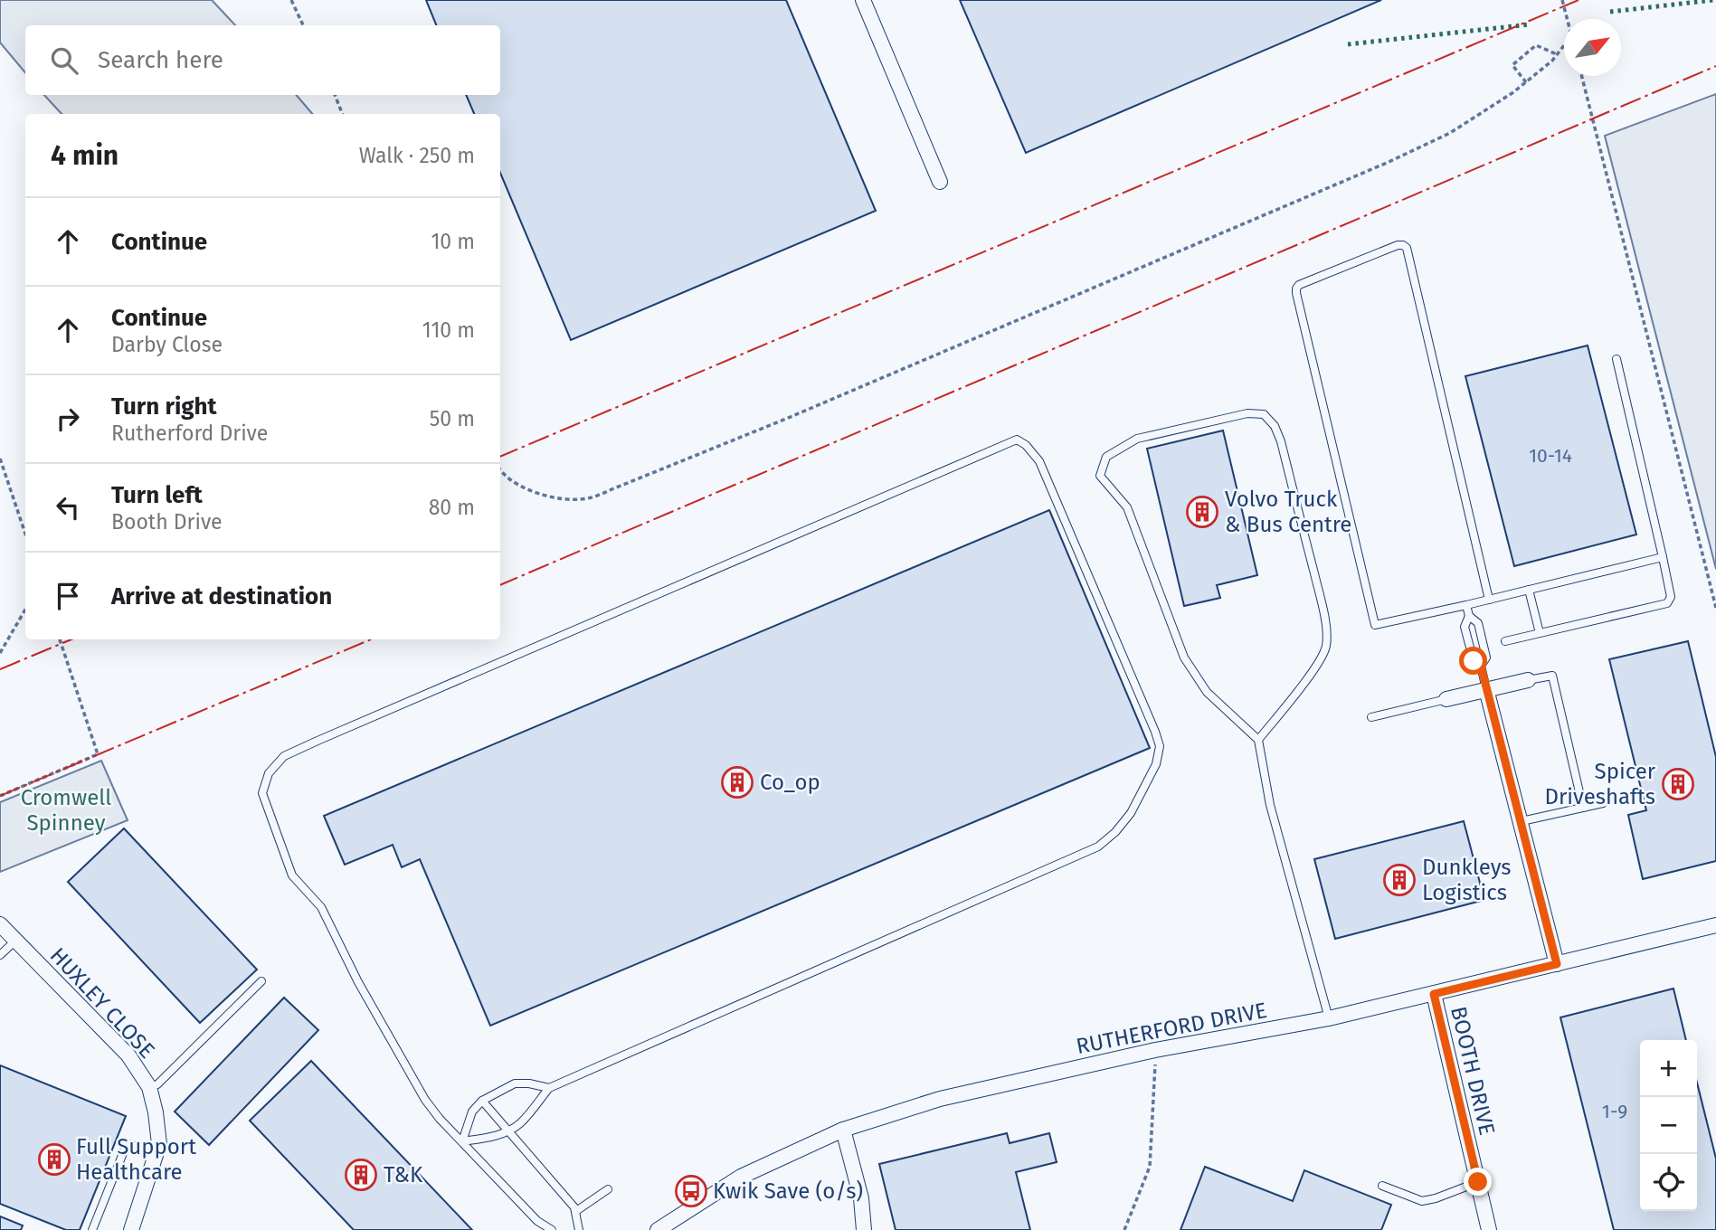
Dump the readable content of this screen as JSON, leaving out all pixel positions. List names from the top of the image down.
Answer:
{
  "streets": {
    "street": ["HUXLEY CLOSE", "RUTHERFORD DRIVE", "BOOTH DRIVE"]
  },
  "crossings": [
    ["RUTHERFORD DRIVE", "BOOTH DRIVE"]
  ],
  "parks": ["Cromwell Spinney"],
  "places": {
    "building": [
      "Volvo Truck & Bus Centre",
      "Co_op",
      "Spicer Driveshafts",
      "Dunkleys Logistics",
      "Full Support Healthcare",
      "T&K"
    ],
    "bus stop": ["Kwik Save (o/s)"]
  },
  "house_numbers": ["10-14", "1-9"],
  "north": "top right",
  "page": {
    "search": "Search here",
    "heading": ["4 min", "Walk · 250 m"],
    "list": [
      ["Continue", "10 m"],
      ["Continue", "Darby Close", "110 m"],
      ["Turn right", "Rutherford Drive", "50 m"],
      ["Turn left", "Booth Drive", "80 m"],
      "Arrive at destination"
    ],
    "map_buttons": ["+", "−"]
  }
}
